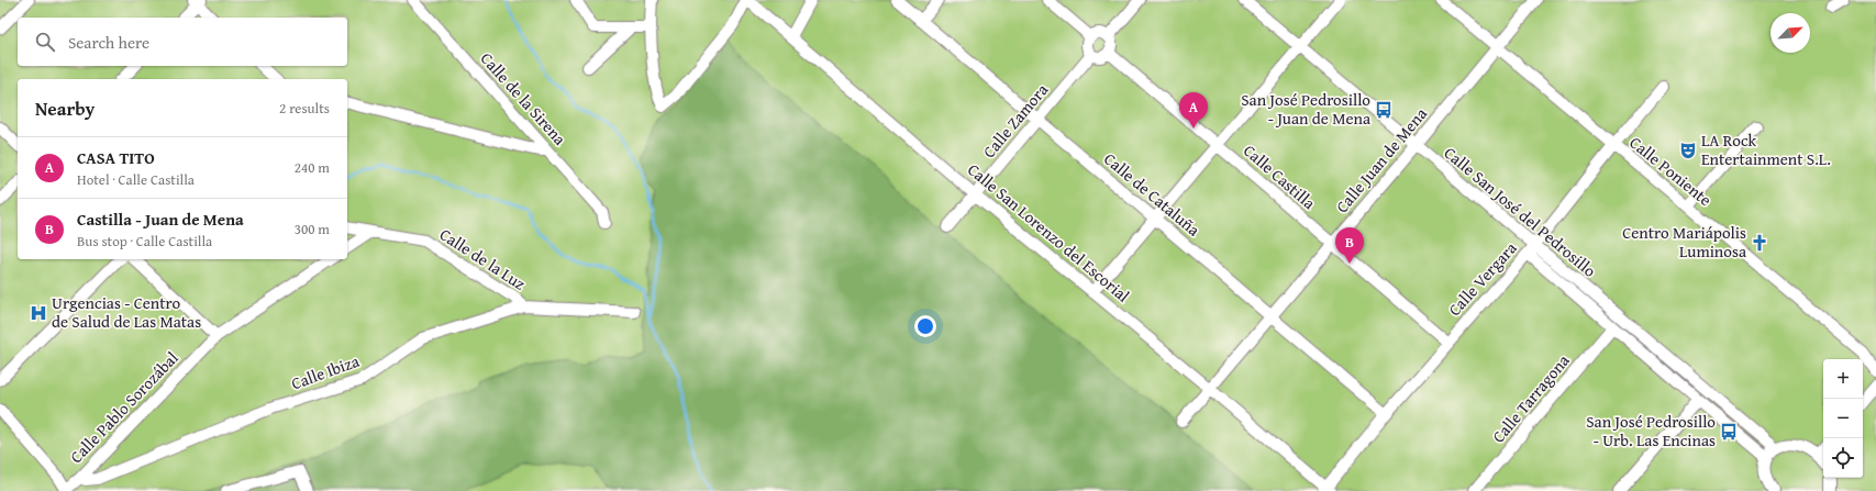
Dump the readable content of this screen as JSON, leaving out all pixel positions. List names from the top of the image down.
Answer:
{
  "streets": {
    "street": [
      "Calle de la Sirena",
      "Calle Zamora",
      "Calle Juan de Mena",
      "Calle Poniente",
      "Calle Castilla",
      "Calle de Cataluña",
      "Calle San José del Pedrosillo",
      "Calle San Lorenzo del Escorial",
      "Calle de la Luz",
      "Calle Vergara",
      "Calle Ibiza",
      "Calle Tarragona",
      "Calle Pablo Sorozábal"
    ]
  },
  "crossings": [
    ["Calle Zamora", "Calle Castilla"],
    ["Calle Zamora", "Calle de Cataluña"],
    ["Calle Zamora", "Calle San Lorenzo del Escorial"],
    ["Calle Juan de Mena", "Calle Poniente"],
    ["Calle Juan de Mena", "Calle Castilla"],
    ["Calle Juan de Mena", "Calle de Cataluña"],
    ["Calle Juan de Mena", "Calle San José del Pedrosillo"],
    ["Calle Juan de Mena", "Calle San Lorenzo del Escorial"],
    ["Calle Poniente", "Calle Vergara"],
    ["Calle Castilla", "Calle Vergara"],
    ["Calle de Cataluña", "Calle Vergara"],
    ["Calle San José del Pedrosillo", "Calle Vergara"],
    ["Calle San José del Pedrosillo", "Calle Tarragona"],
    ["Calle San Lorenzo del Escorial", "Calle Vergara"],
    ["Calle de la Luz", "Calle Ibiza"],
    ["Calle Ibiza", "Calle Pablo Sorozábal"]
  ],
  "places": {
    "bus stop": ["San José Pedrosillo - Juan de Mena", "San José Pedrosillo - Urb. Las Encinas"],
    "theatre": ["LA Rock Entertainment S.L."],
    "church": ["Centro Mariápolis Luminosa"],
    "hospital": ["Urgencias - Centro de Salud de Las Matas"]
  },
  "north": "top right",
  "page": {
    "search": "Search here",
    "heading": ["Nearby", "2 results"],
    "pins": ["A", "B"],
    "list": [
      {
        "mark": "A",
        "name": "CASA TITO",
        "note": "Hotel · Calle Castilla",
        "value": "240 m"
      },
      {
        "mark": "B",
        "name": "Castilla - Juan de Mena",
        "note": "Bus stop · Calle Castilla",
        "value": "300 m"
      }
    ],
    "map_buttons": ["+", "−"]
  }
}
